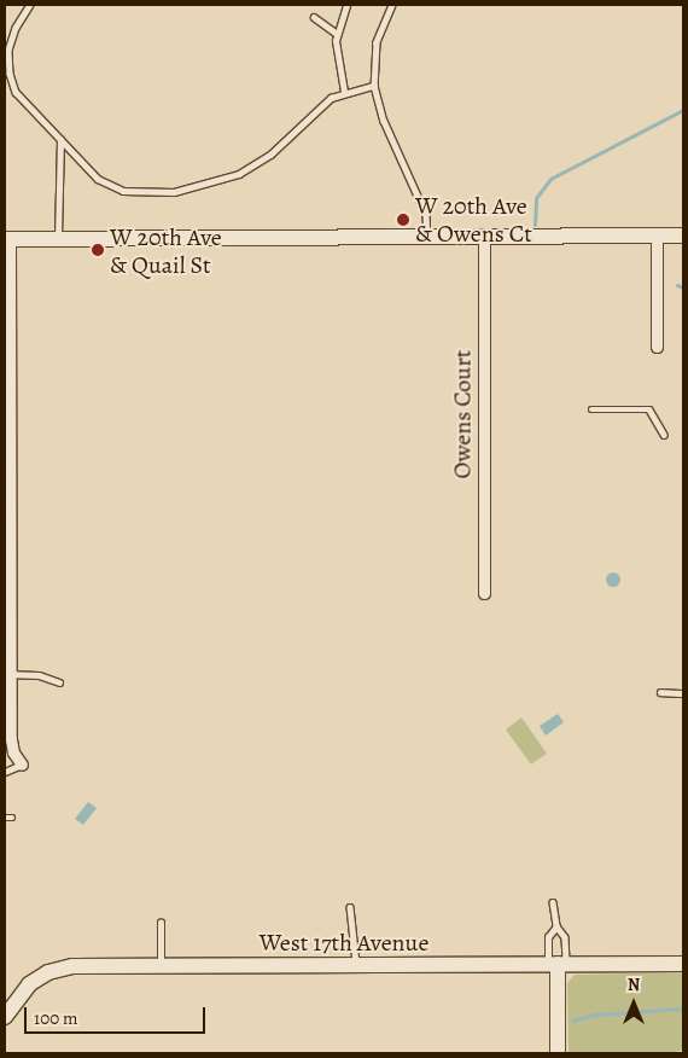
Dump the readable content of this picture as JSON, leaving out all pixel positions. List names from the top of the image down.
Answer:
{
  "streets": {
    "street": ["Owens Court", "West 17th Avenue"]
  },
  "places": ["W 20th Ave & Owens Ct", "W 20th Ave & Quail St"],
  "scale_bar": "100 m",
  "north": "top"
}
